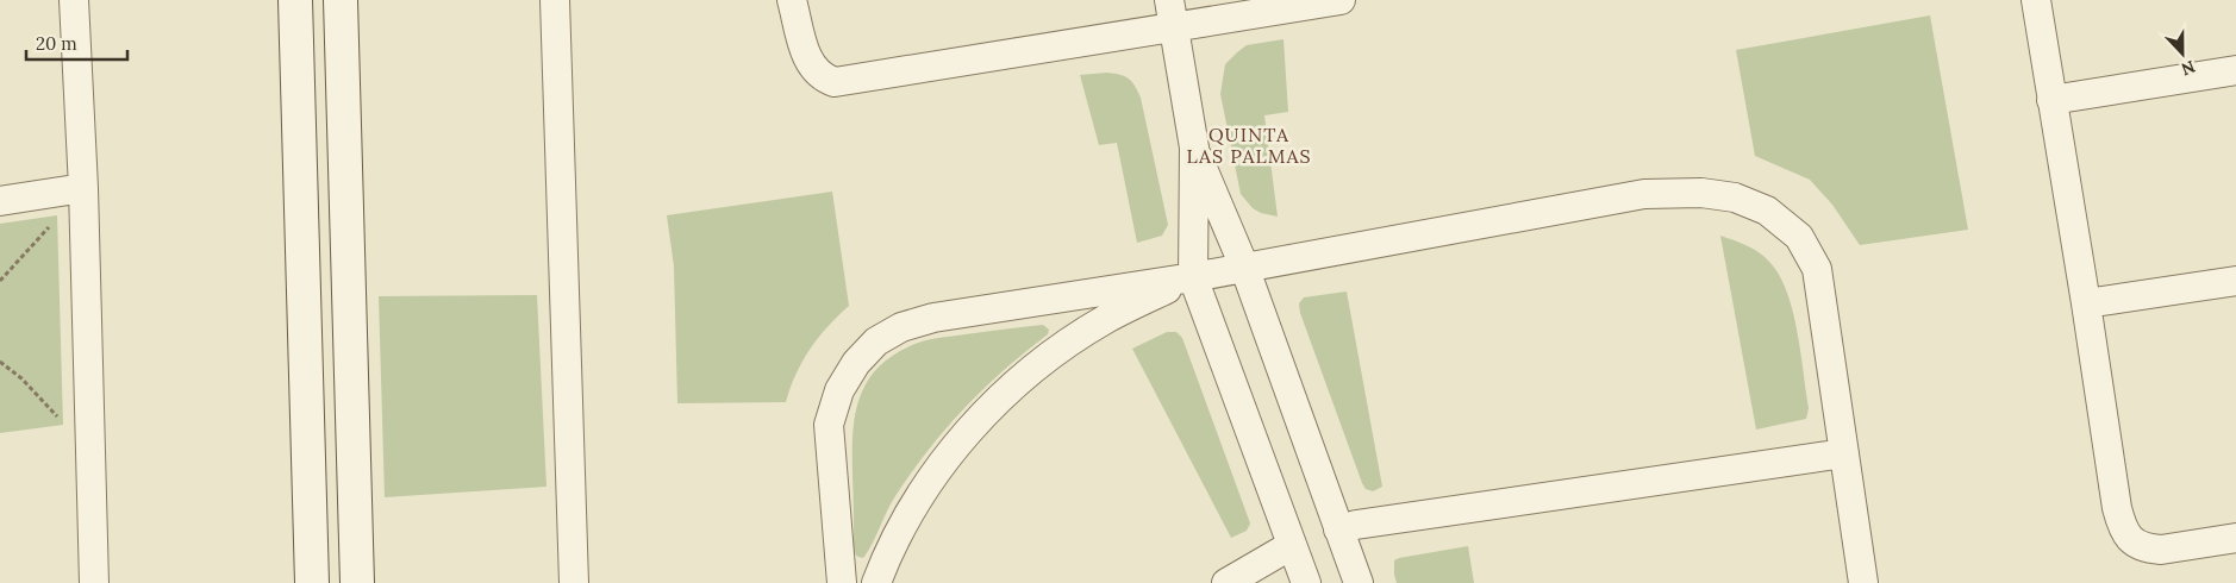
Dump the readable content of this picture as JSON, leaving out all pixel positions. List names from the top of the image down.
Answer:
{
  "districts": ["QUINTA LAS PALMAS"],
  "scale_bar": "20 m",
  "north": "bottom"
}
